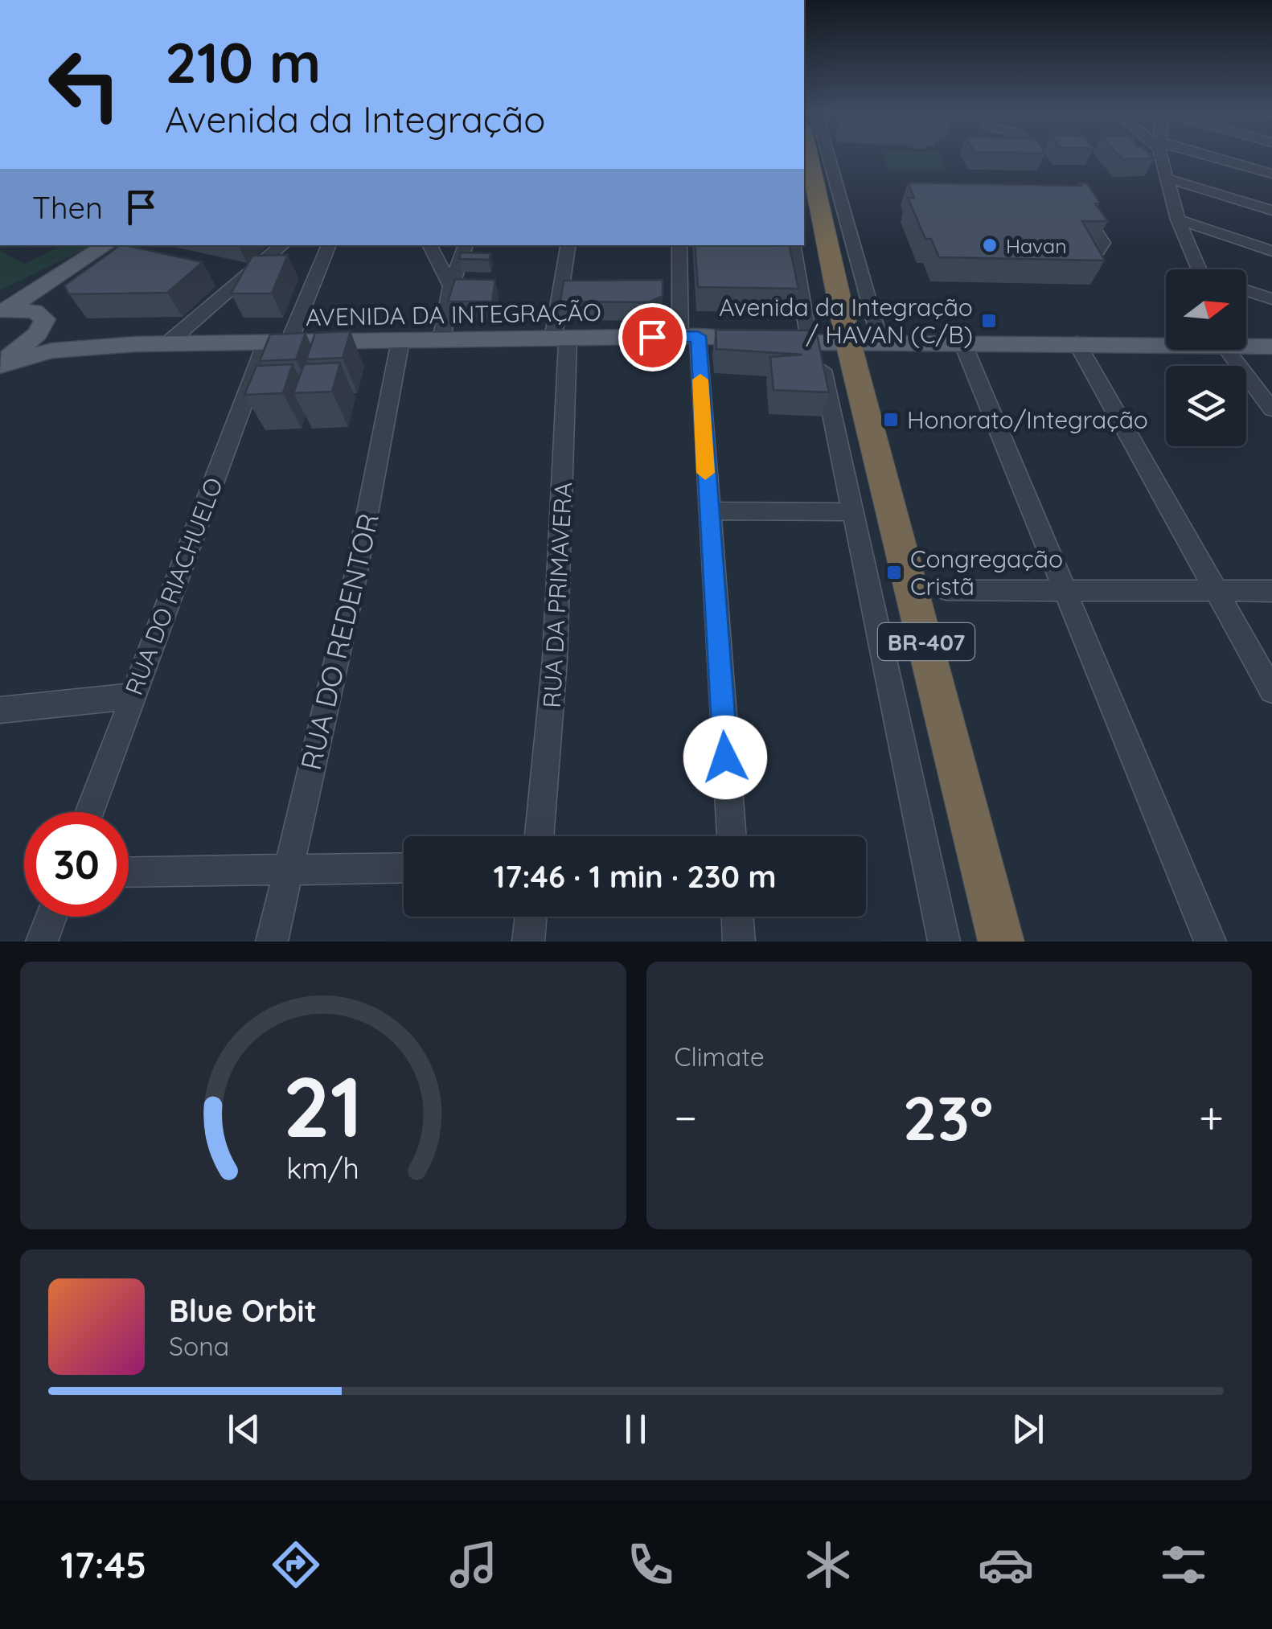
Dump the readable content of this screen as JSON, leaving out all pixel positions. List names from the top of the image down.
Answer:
{
  "streets": {
    "highway": ["BR-407"],
    "main road": ["AVENIDA DA INTEGRAÇÃO"],
    "street": ["RUA DO RIACHUELO", "RUA DA PRIMAVERA", "RUA DO REDENTOR"]
  },
  "crossings": [
    ["AVENIDA DA INTEGRAÇÃO", "RUA DO RIACHUELO"],
    ["AVENIDA DA INTEGRAÇÃO", "RUA DA PRIMAVERA"],
    ["AVENIDA DA INTEGRAÇÃO", "RUA DO REDENTOR"],
    ["AVENIDA DA INTEGRAÇÃO", "BR-407"]
  ],
  "places": {
    "other": ["Havan"],
    "transit": ["Avenida da Integração / HAVAN (C/B)", "Honorato/Integração", "Congregação Cristã"]
  },
  "north": "right",
  "page": {
    "turn": ["210 m", "Avenida da Integração"],
    "then": "Then",
    "limit": "30",
    "trip": "17:46 · 1 min · 230 m",
    "tile": "Climate",
    "heat": ["−", "23°", "+"],
    "song": ["Blue Orbit", "Sona"],
    "tabs": "17:45",
    "gauge": ["21", "km/h"]
  }
}
